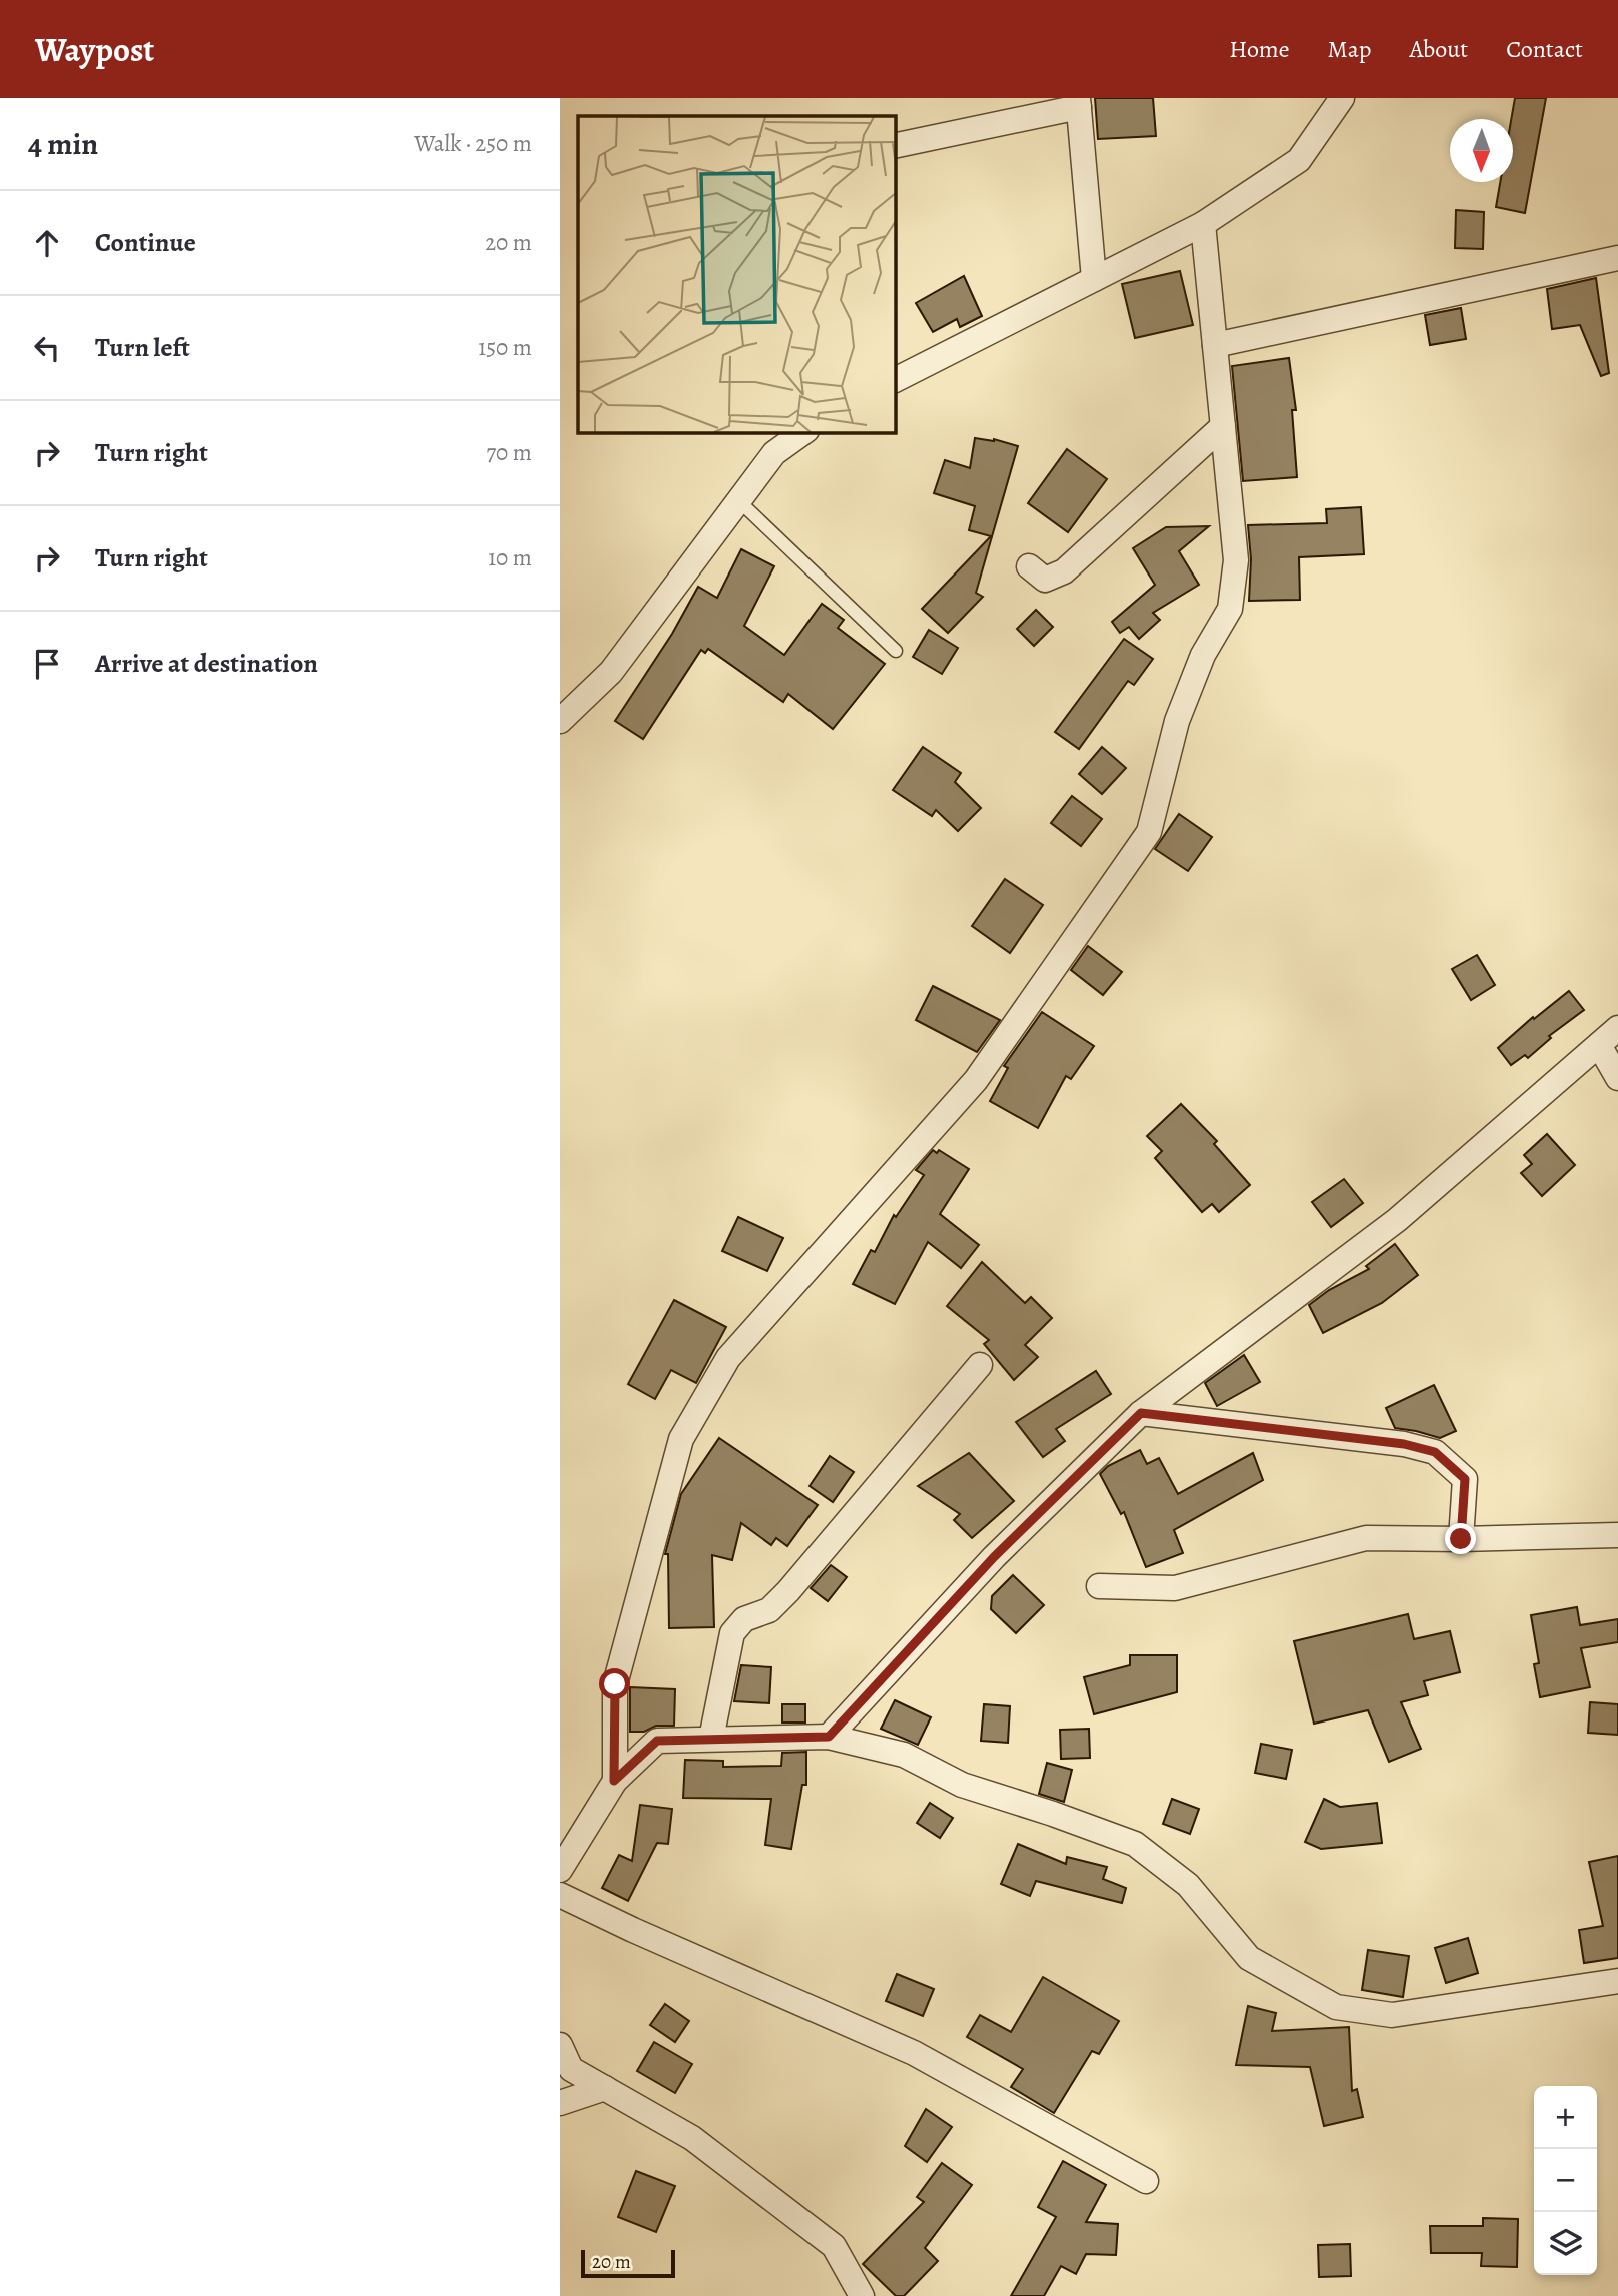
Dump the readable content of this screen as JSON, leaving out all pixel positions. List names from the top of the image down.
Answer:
{
  "scale_bar": "20 m",
  "north": "bottom",
  "page": {
    "header": "Waypost",
    "nav": [
      "Home",
      "Map",
      "About",
      "Contact"
    ],
    "heading": ["4 min", "Walk · 250 m"],
    "list": [
      ["Continue", "20 m"],
      ["Turn left", "150 m"],
      ["Turn right", "70 m"],
      ["Turn right", "10 m"],
      "Arrive at destination"
    ],
    "map_buttons": ["+", "−"],
    "scale": "20 m"
  }
}
